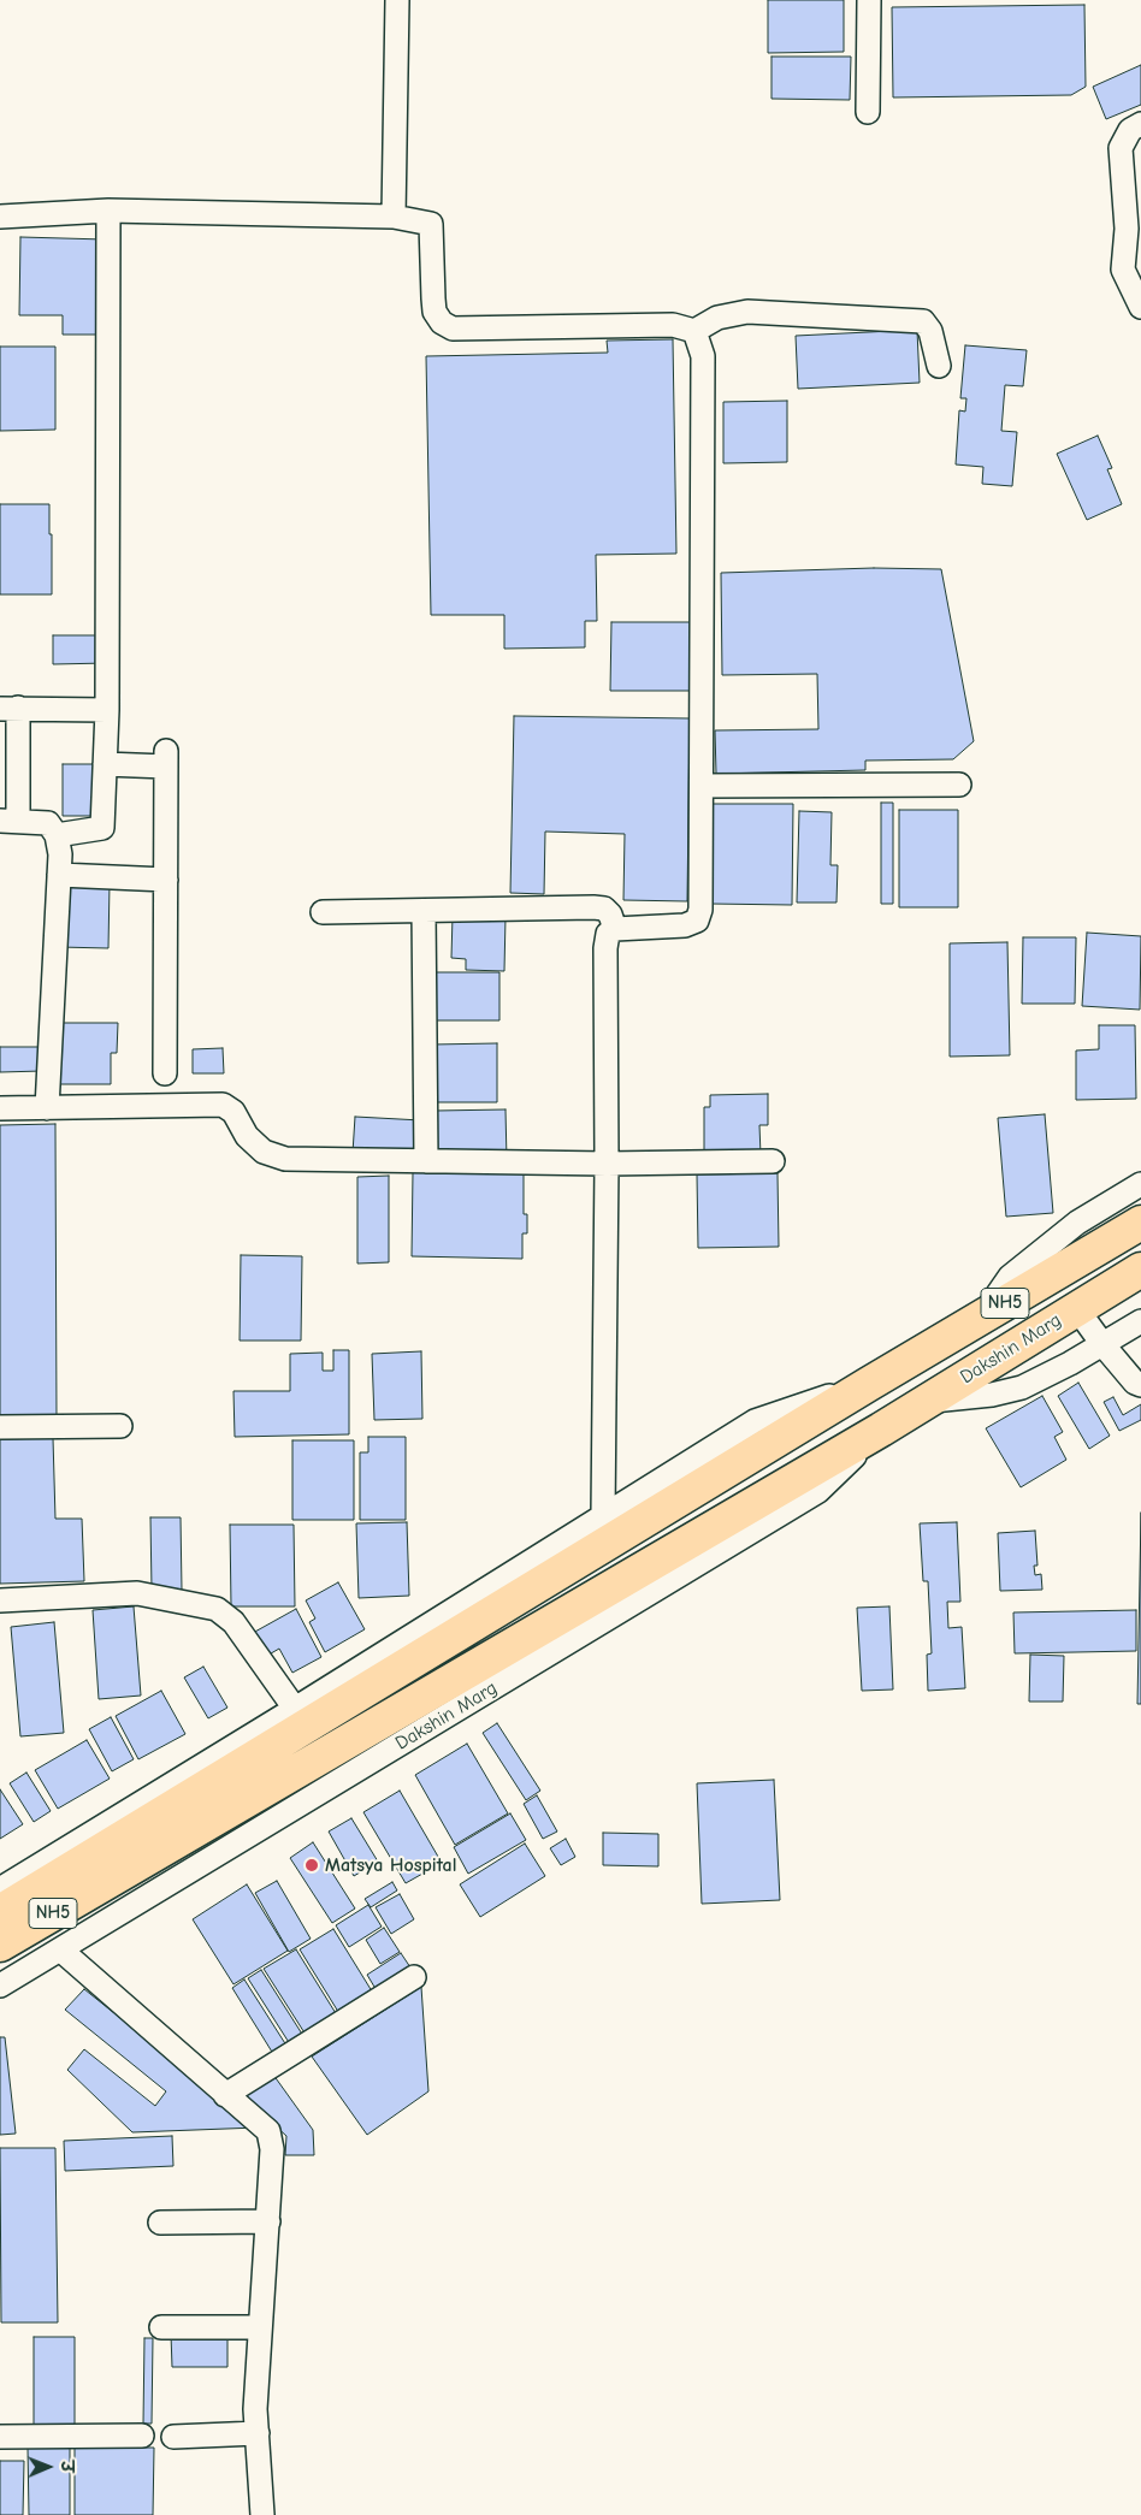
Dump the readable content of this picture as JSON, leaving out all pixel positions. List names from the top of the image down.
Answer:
{
  "streets": {
    "highway": ["NH5", "Dakshin Marg"]
  },
  "places": ["Matsya Hospital"],
  "north": "right"
}
